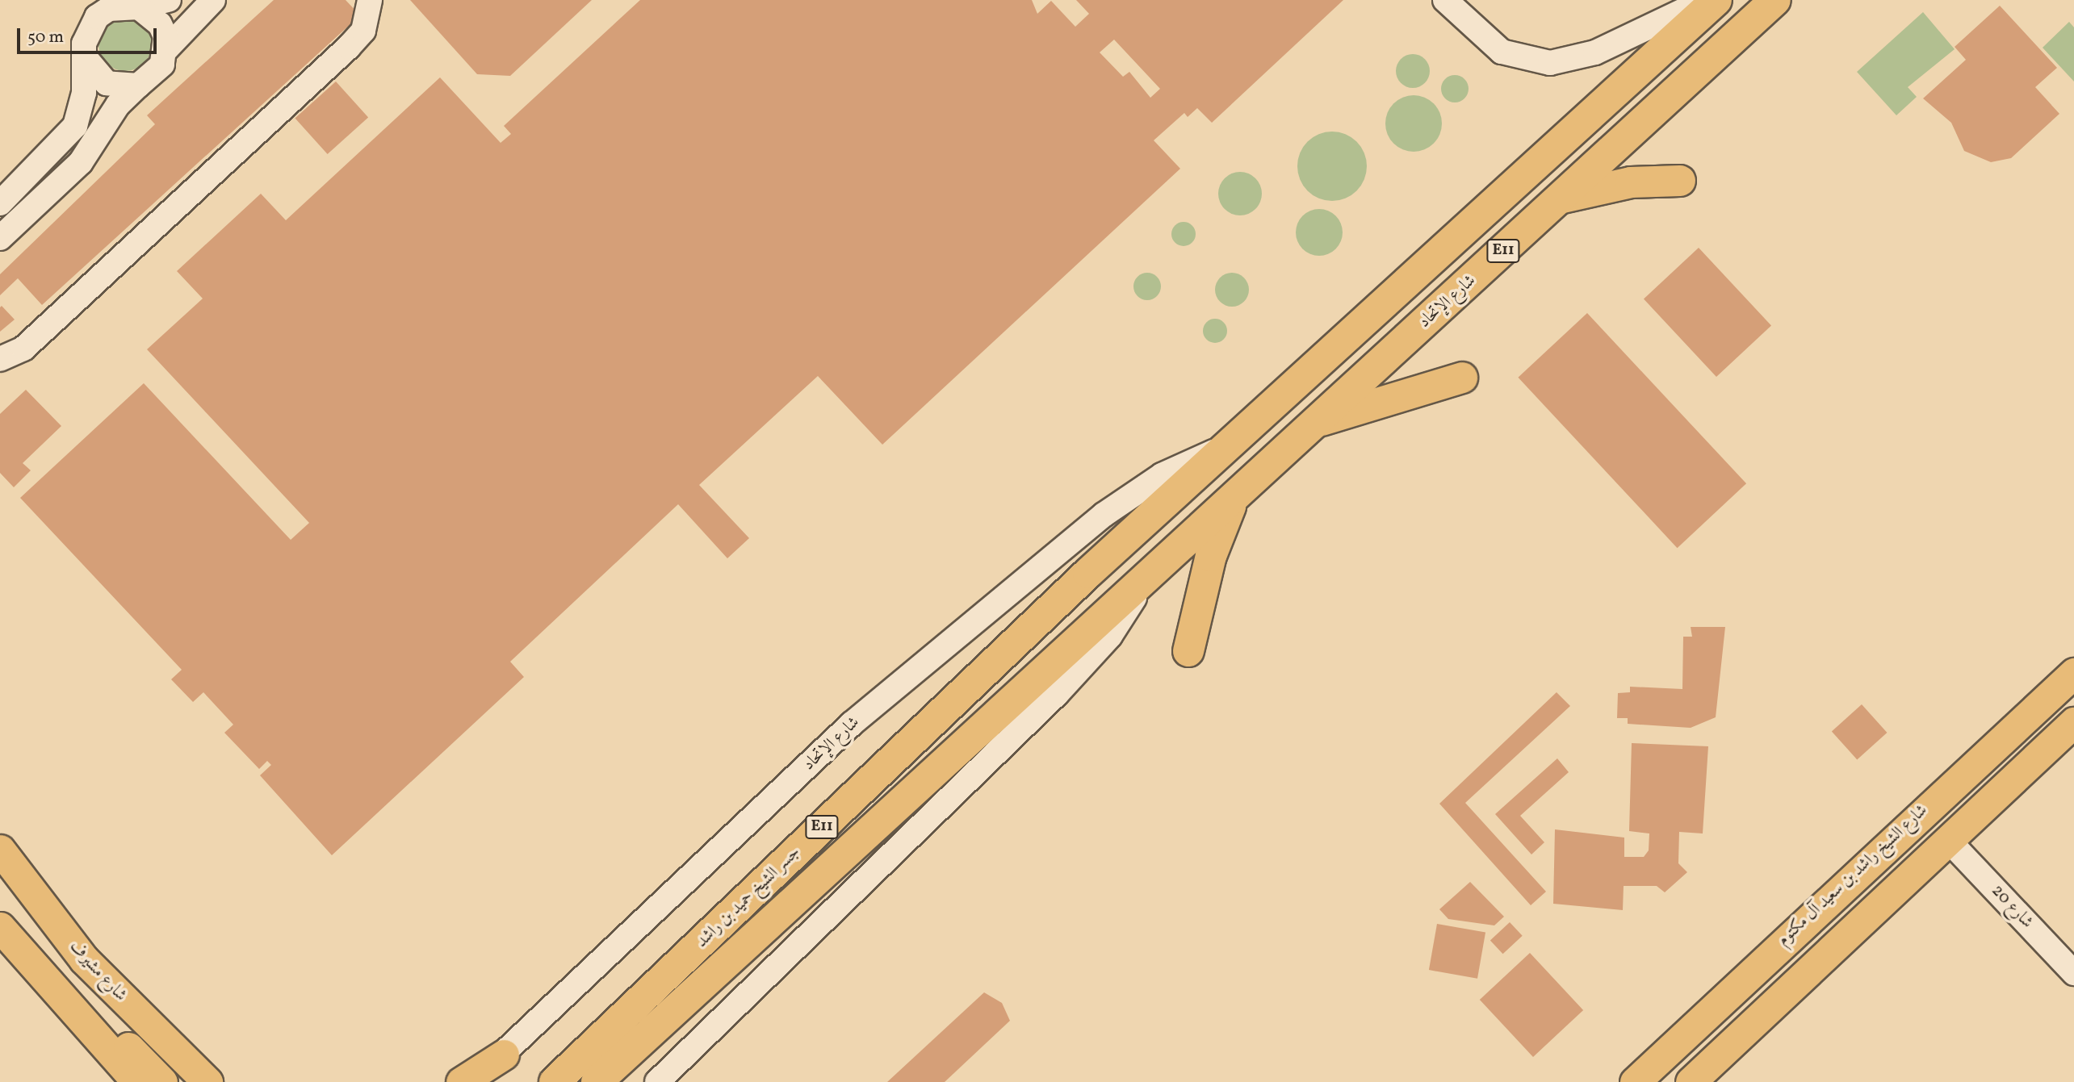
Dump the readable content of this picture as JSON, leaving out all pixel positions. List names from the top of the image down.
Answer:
{
  "streets": {
    "highway": ["E11", "شارع الإتحاد", "جسر الشيخ حميد بن راشد"],
    "main road": ["شارع الشيخ راشد بن سعيد آل مكتوم", "شارع مشيرف"],
    "street": ["شارع 20"]
  },
  "crossings": [
    ["شارع الإتحاد", "جسر الشيخ حميد بن راشد"]
  ],
  "scale_bar": "50 m"
}
